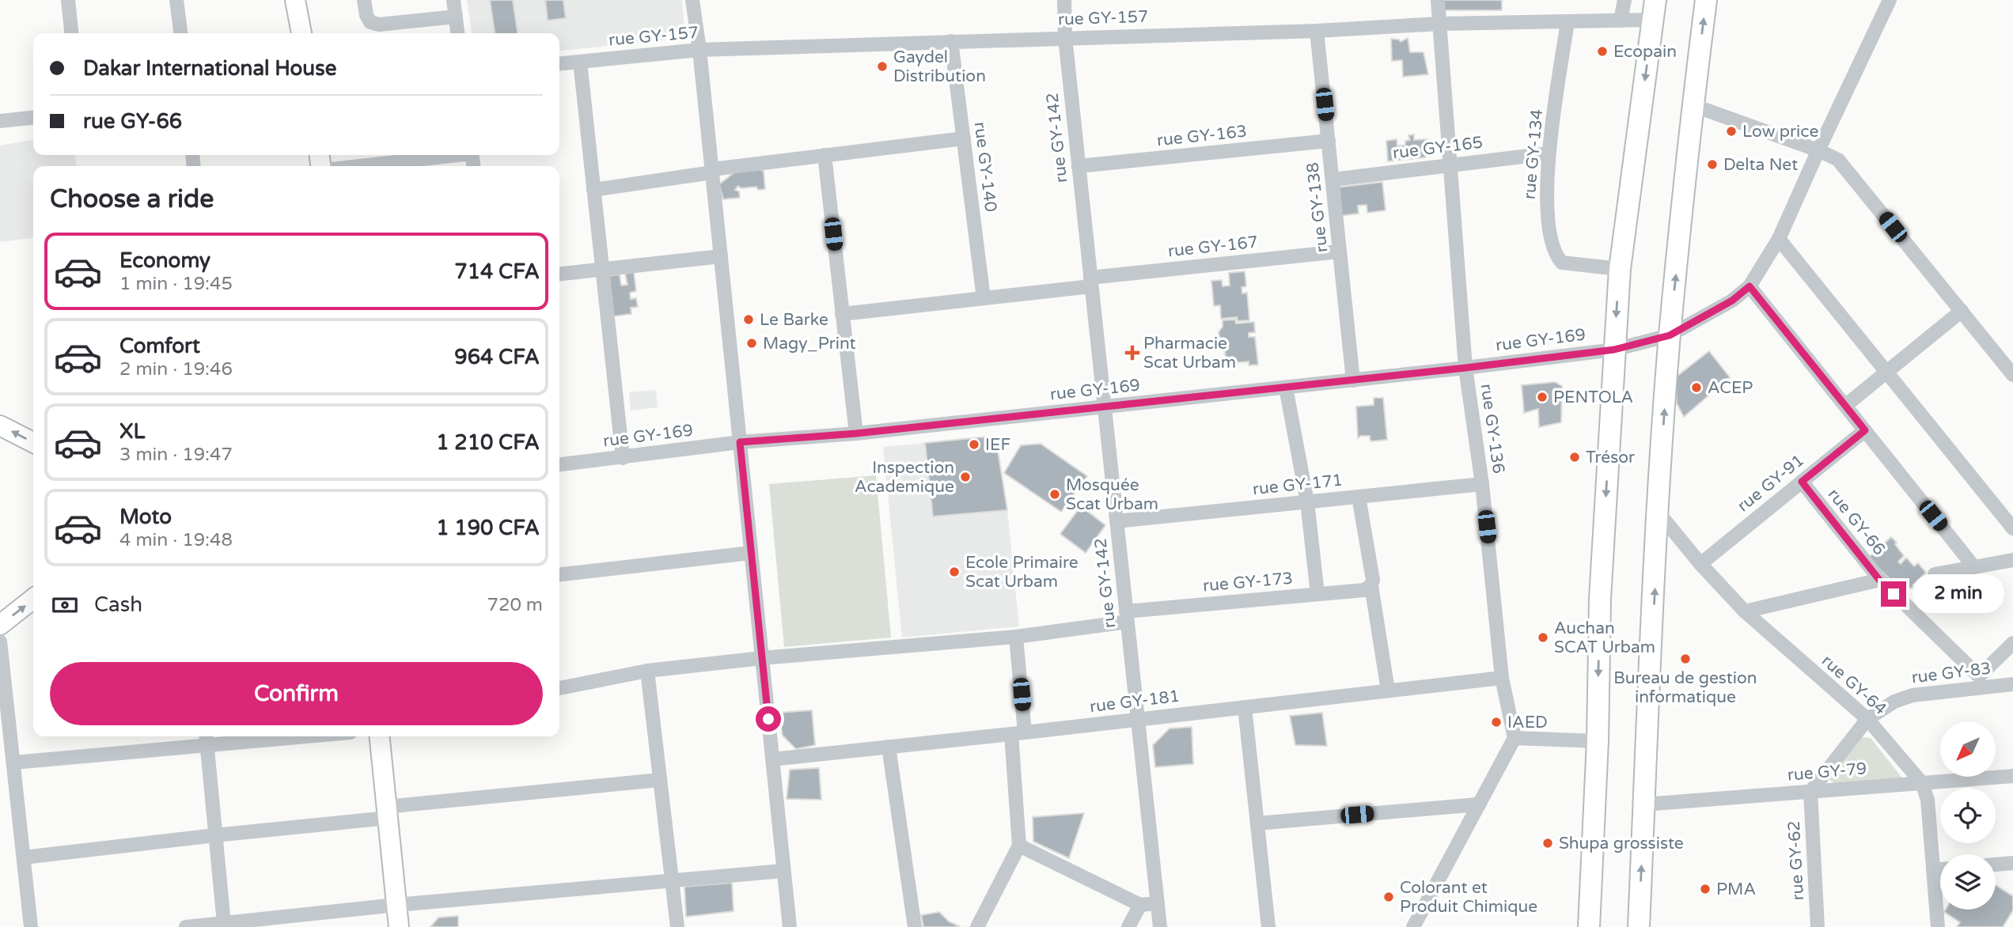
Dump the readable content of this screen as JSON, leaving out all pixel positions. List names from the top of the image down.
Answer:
{
  "streets": {
    "street": [
      "rue GY-157",
      "rue GY-163",
      "rue GY-142",
      "rue GY-165",
      "rue GY-134",
      "rue GY-140",
      "rue GY-138",
      "rue GY-167",
      "rue GY-169",
      "rue GY-136",
      "rue GY-91",
      "rue GY-171",
      "rue GY-66",
      "rue GY-173",
      "rue GY-83",
      "rue GY-64",
      "rue GY-181",
      "rue GY-79",
      "rue GY-62"
    ]
  },
  "crossings": [
    ["rue GY-157", "rue GY-142"],
    ["rue GY-157", "rue GY-134"],
    ["rue GY-157", "rue GY-140"],
    ["rue GY-157", "rue GY-138"],
    ["rue GY-157", "rue GY-136"],
    ["rue GY-163", "rue GY-142"],
    ["rue GY-163", "rue GY-138"],
    ["rue GY-142", "rue GY-167"],
    ["rue GY-142", "rue GY-169"],
    ["rue GY-142", "rue GY-171"],
    ["rue GY-142", "rue GY-173"],
    ["rue GY-142", "rue GY-181"],
    ["rue GY-165", "rue GY-134"],
    ["rue GY-165", "rue GY-138"],
    ["rue GY-165", "rue GY-136"],
    ["rue GY-140", "rue GY-167"],
    ["rue GY-138", "rue GY-167"],
    ["rue GY-138", "rue GY-169"],
    ["rue GY-169", "rue GY-136"],
    ["rue GY-136", "rue GY-171"],
    ["rue GY-136", "rue GY-181"],
    ["rue GY-91", "rue GY-66"],
    ["rue GY-91", "rue GY-64"],
    ["rue GY-66", "rue GY-83"],
    ["rue GY-83", "rue GY-64"],
    ["rue GY-83", "rue GY-79"],
    ["rue GY-83", "rue GY-62"],
    ["rue GY-64", "rue GY-79"],
    ["rue GY-79", "rue GY-62"]
  ],
  "places": {
    "other": [
      "Ecopain",
      "Gaydel Distribution",
      "Low price",
      "Delta Net",
      "Le Barke",
      "Magy_Print",
      "ACEP",
      "PENTOLA",
      "IEF",
      "Trésor",
      "Inspection Academique",
      "Mosquée Scat Urbam",
      "Ecole Primaire Scat Urbam",
      "Auchan SCAT Urbam",
      "Bureau de gestion informatique",
      "IAED",
      "Shupa grossiste",
      "PMA",
      "Colorant et Produit Chimique"
    ],
    "health": ["Pharmacie Scat Urbam"]
  },
  "north": "bottom left",
  "page": {
    "banner": ["Dakar International House", "rue GY-66"],
    "heading": "Choose a ride",
    "list": [
      {
        "name": "Economy",
        "note": "1 min · 19:45",
        "value": "714 CFA"
      },
      {
        "name": "Comfort",
        "note": "2 min · 19:46",
        "value": "964 CFA"
      },
      {
        "name": "XL",
        "note": "3 min · 19:47",
        "value": "1 210 CFA"
      },
      {
        "name": "Moto",
        "note": "4 min · 19:48",
        "value": "1 190 CFA"
      }
    ],
    "bubble": "2 min",
    "pay": ["Cash", "720 m"],
    "buttons": "Confirm"
  }
}
